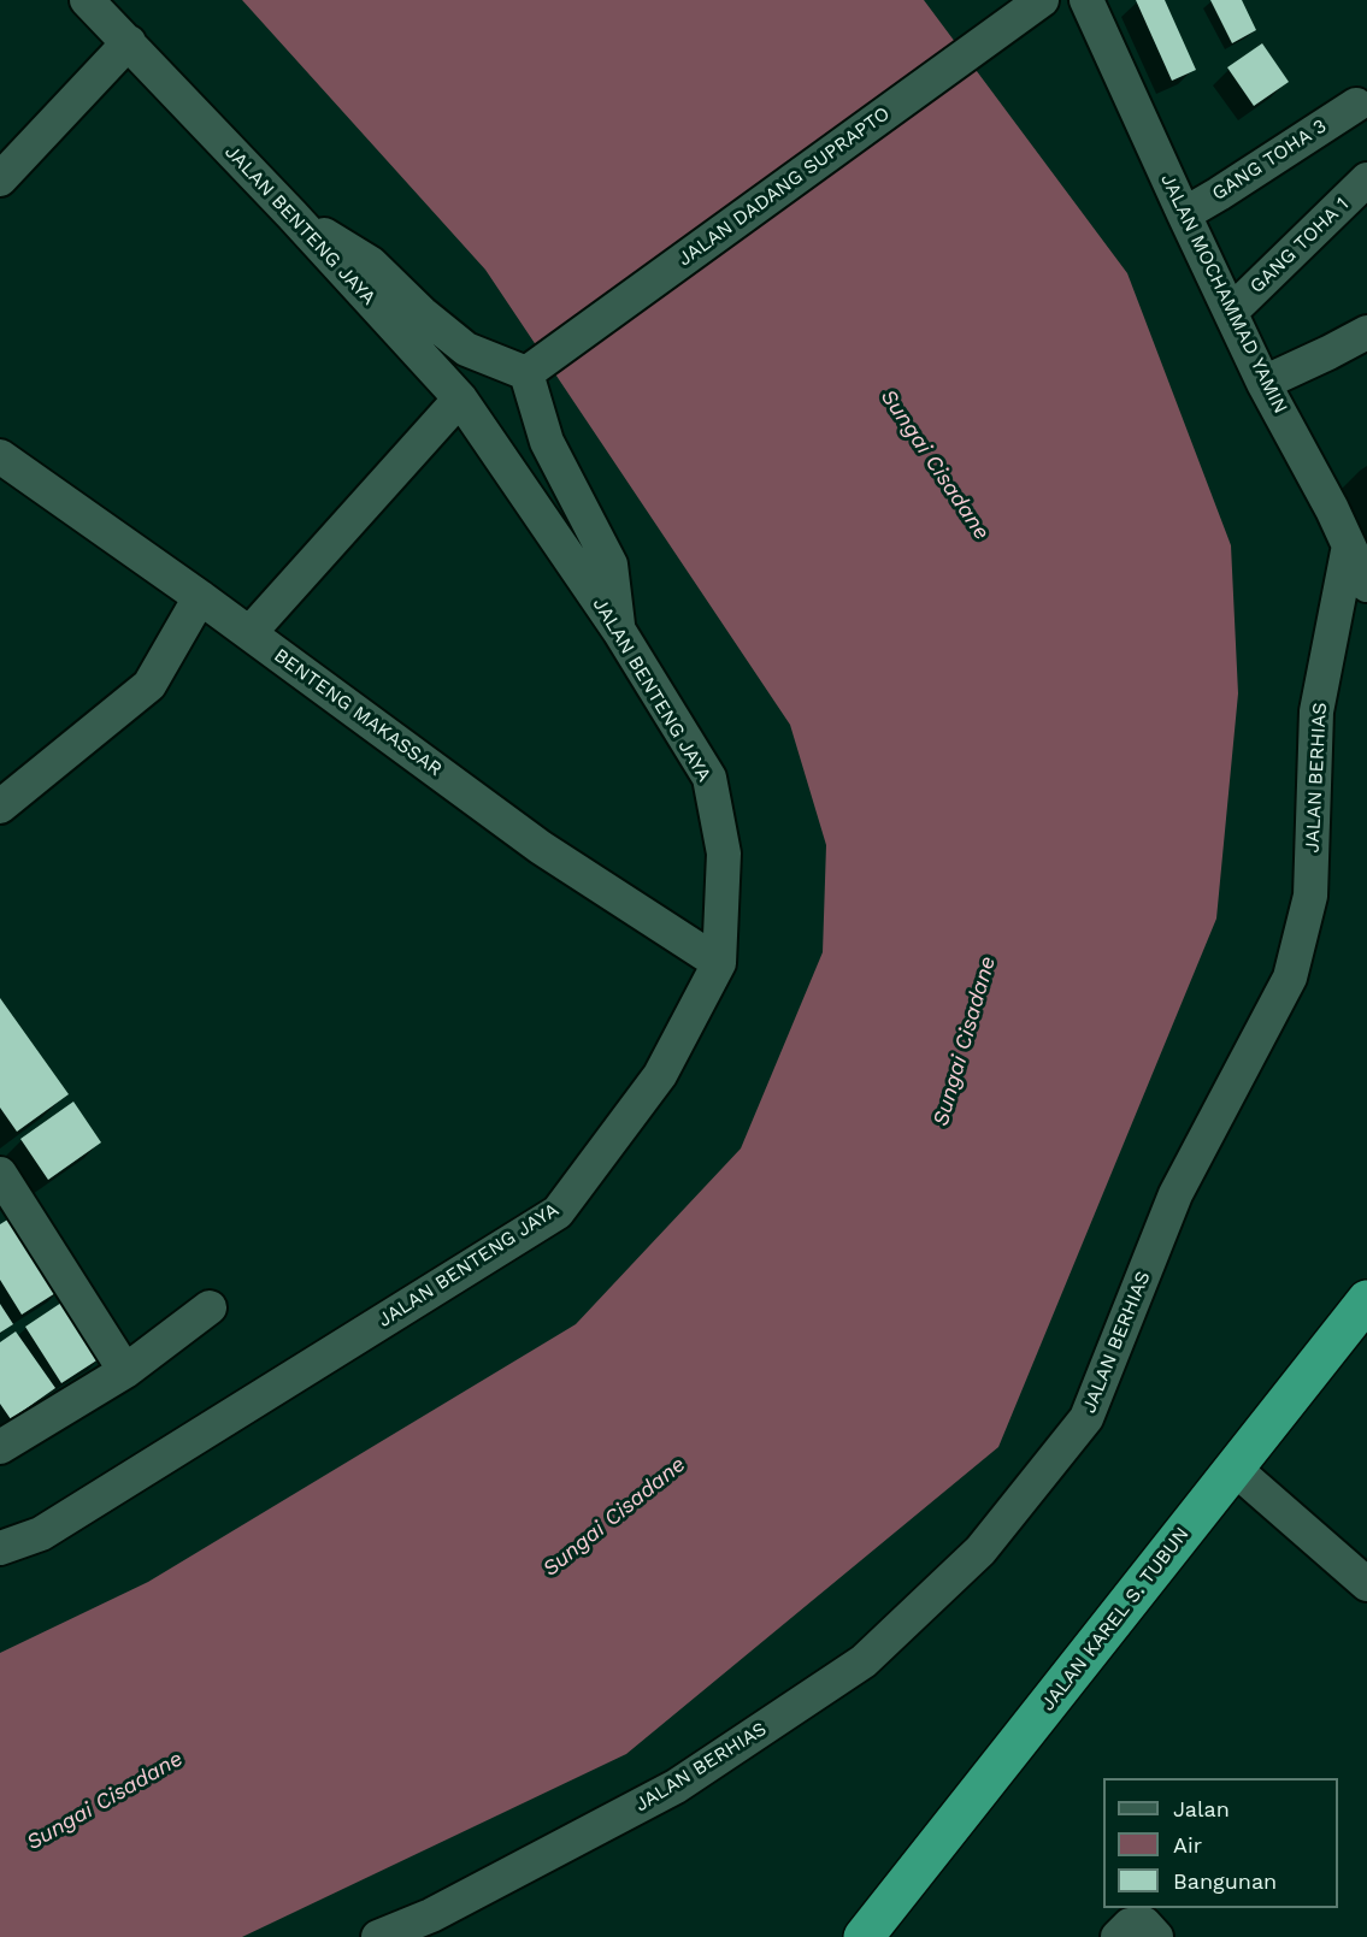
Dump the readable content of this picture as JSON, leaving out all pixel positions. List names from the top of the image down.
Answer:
{
  "streets": {
    "highway": ["JALAN KAREL S. TUBUN"],
    "street": [
      "GANG TOHA 3",
      "JALAN DADANG SUPRAPTO",
      "JALAN BENTENG JAYA",
      "GANG TOHA 1",
      "JALAN MOCHAMMAD YAMIN",
      "BENTENG MAKASSAR",
      "JALAN BERHIAS"
    ]
  },
  "crossings": [
    ["GANG TOHA 3", "JALAN MOCHAMMAD YAMIN"],
    ["JALAN BENTENG JAYA", "BENTENG MAKASSAR"],
    ["GANG TOHA 1", "JALAN MOCHAMMAD YAMIN"],
    ["JALAN MOCHAMMAD YAMIN", "JALAN BERHIAS"]
  ],
  "water": ["Sungai Cisadane"],
  "legend": ["Jalan", "Air", "Bangunan"]
}
